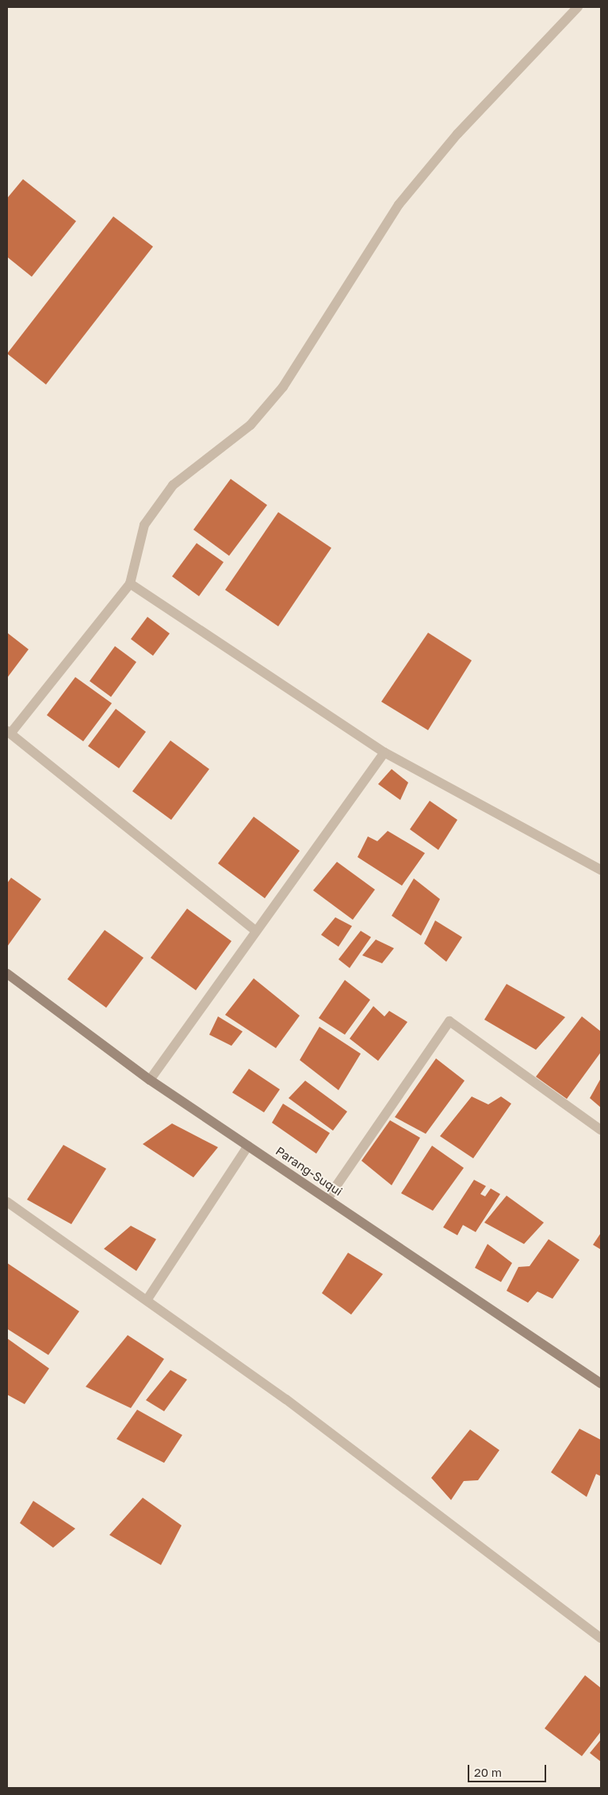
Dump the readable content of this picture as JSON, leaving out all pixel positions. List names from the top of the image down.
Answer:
{
  "streets": {
    "main road": ["Parang-Suqui"]
  },
  "scale_bar": "20 m"
}
